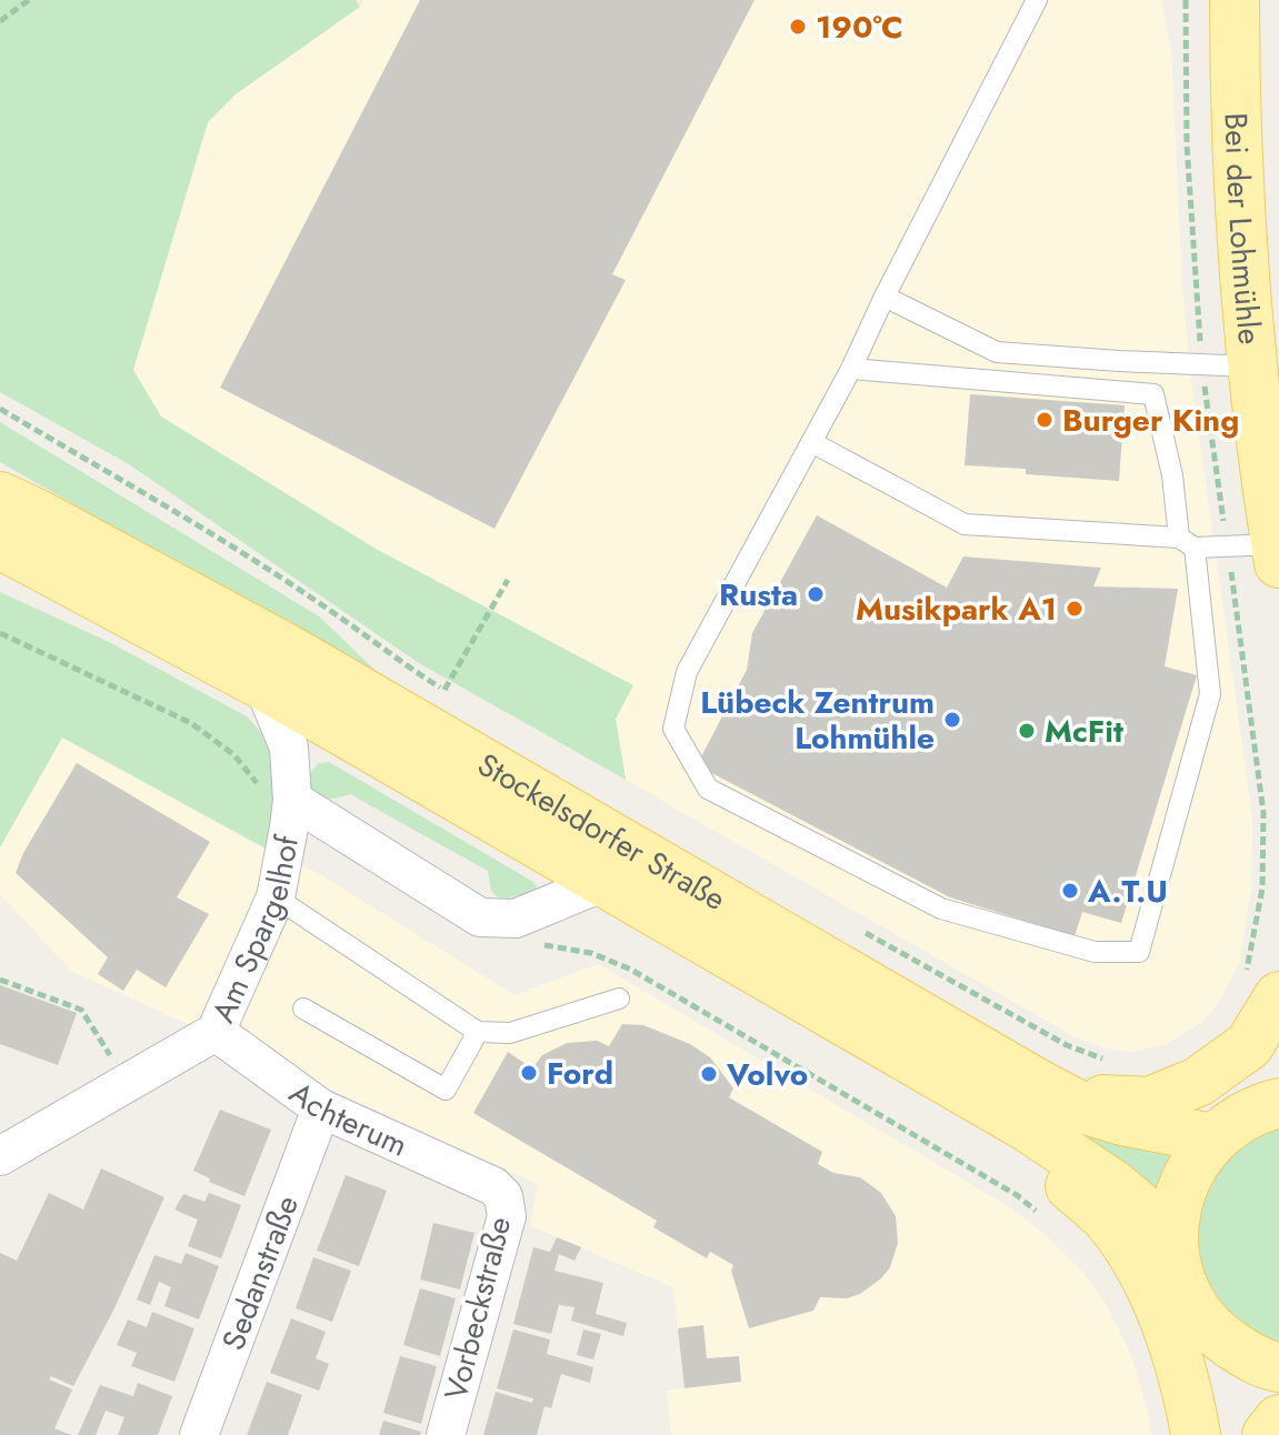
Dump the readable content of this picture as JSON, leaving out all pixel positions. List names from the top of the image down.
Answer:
{
  "streets": {
    "main road": ["Bei der Lohmühle", "Stockelsdorfer Straße"],
    "street": [
      "Am Spargelhof",
      "Achterum",
      "Sedanstraße",
      "Vorbeckstraße"
    ]
  },
  "crossings": [
    ["Stockelsdorfer Straße", "Am Spargelhof"],
    ["Am Spargelhof", "Achterum"],
    ["Achterum", "Sedanstraße"],
    ["Achterum", "Vorbeckstraße"]
  ],
  "places": [
    "190°C",
    "Burger King",
    "Rusta",
    "Musikpark A1",
    "Lübeck Zentrum Lohmühle",
    "McFit",
    "A.T.U",
    "Ford",
    "Volvo"
  ]
}
